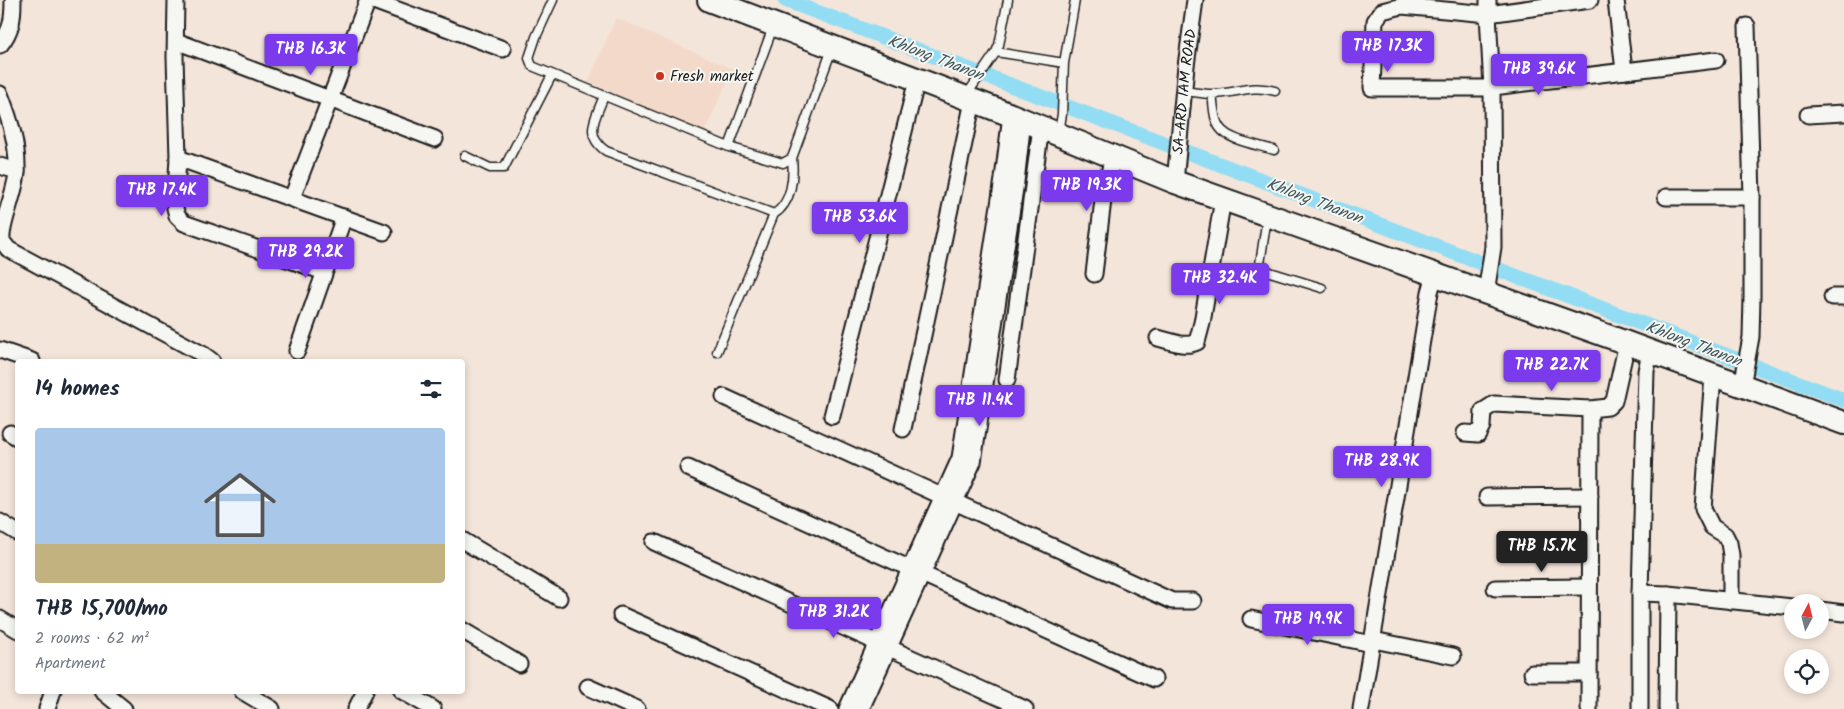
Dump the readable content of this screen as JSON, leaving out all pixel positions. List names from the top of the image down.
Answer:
{
  "streets": {
    "street": ["SA-ARD IAM ROAD"]
  },
  "water": ["Khlong Thanon"],
  "places": ["Fresh market"],
  "north": "top",
  "page": {
    "price": [
      "THB 17.3K",
      "THB 16.3K",
      "THB 39.6K",
      "THB 19.3K",
      "THB 17.4K",
      "THB 53.6K",
      "THB 29.2K",
      "THB 32.4K",
      "THB 22.7K",
      "THB 11.4K",
      "THB 28.9K",
      "THB 15.7K",
      "THB 31.2K",
      "THB 19.9K"
    ],
    "heading": "14 homes",
    "list": [
      {
        "name": "THB 15,700/mo",
        "note": "2 rooms · 62 m² · Apartment"
      }
    ]
  }
}
